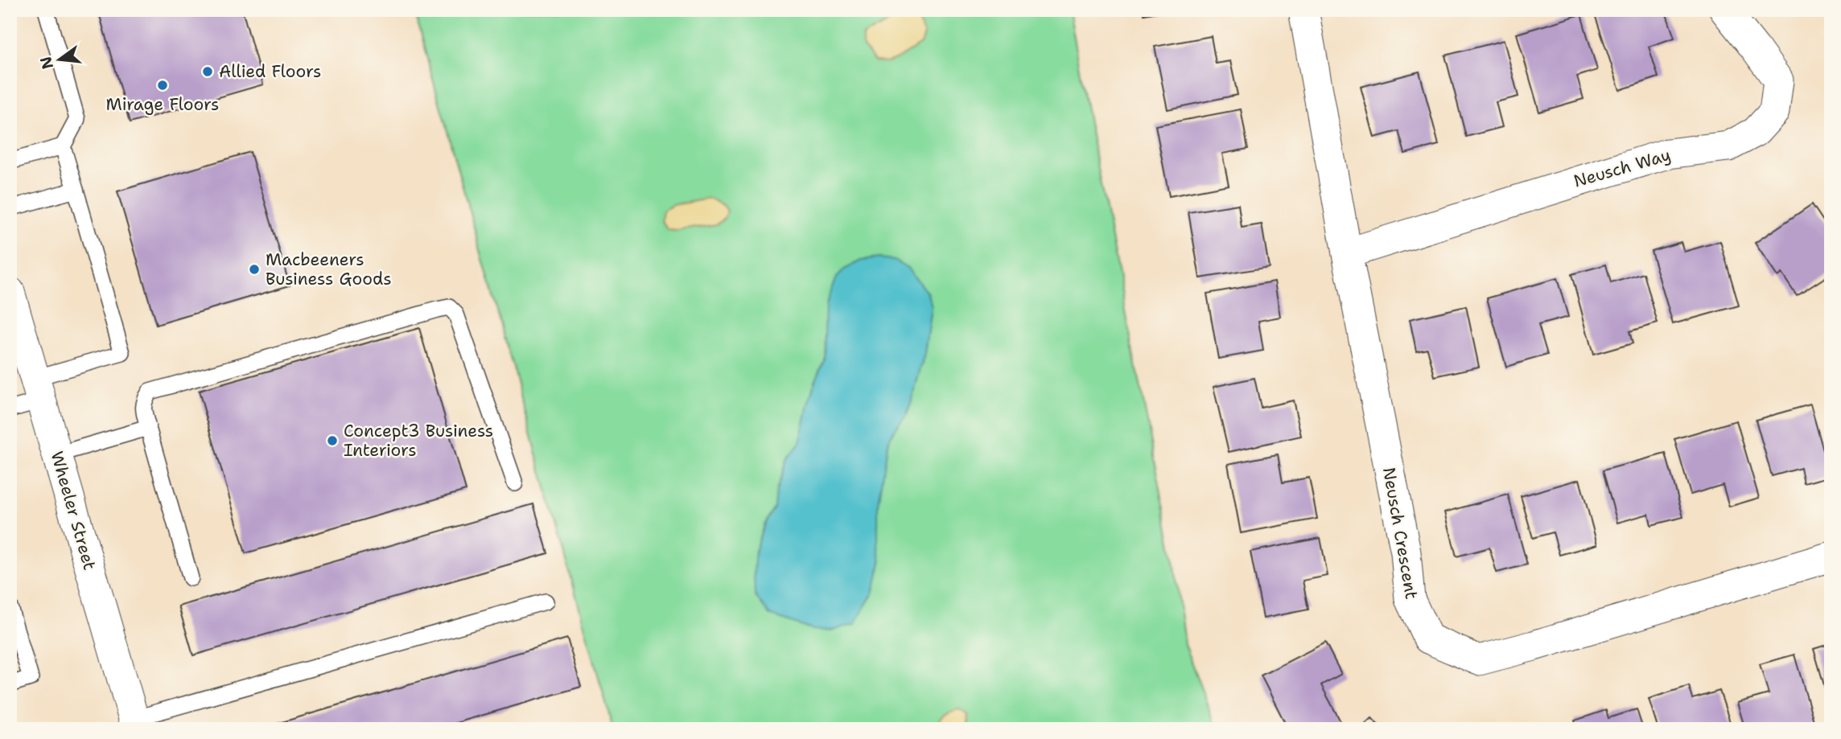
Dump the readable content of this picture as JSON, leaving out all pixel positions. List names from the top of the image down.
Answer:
{
  "streets": {
    "street": ["Neusch Way", "Wheeler Street", "Neusch Crescent"]
  },
  "crossings": [
    ["Neusch Way", "Neusch Crescent"]
  ],
  "places": [
    "Allied Floors",
    "Mirage Floors",
    "Macbeeners Business Goods",
    "Concept3 Business Interiors"
  ],
  "north": "left"
}
